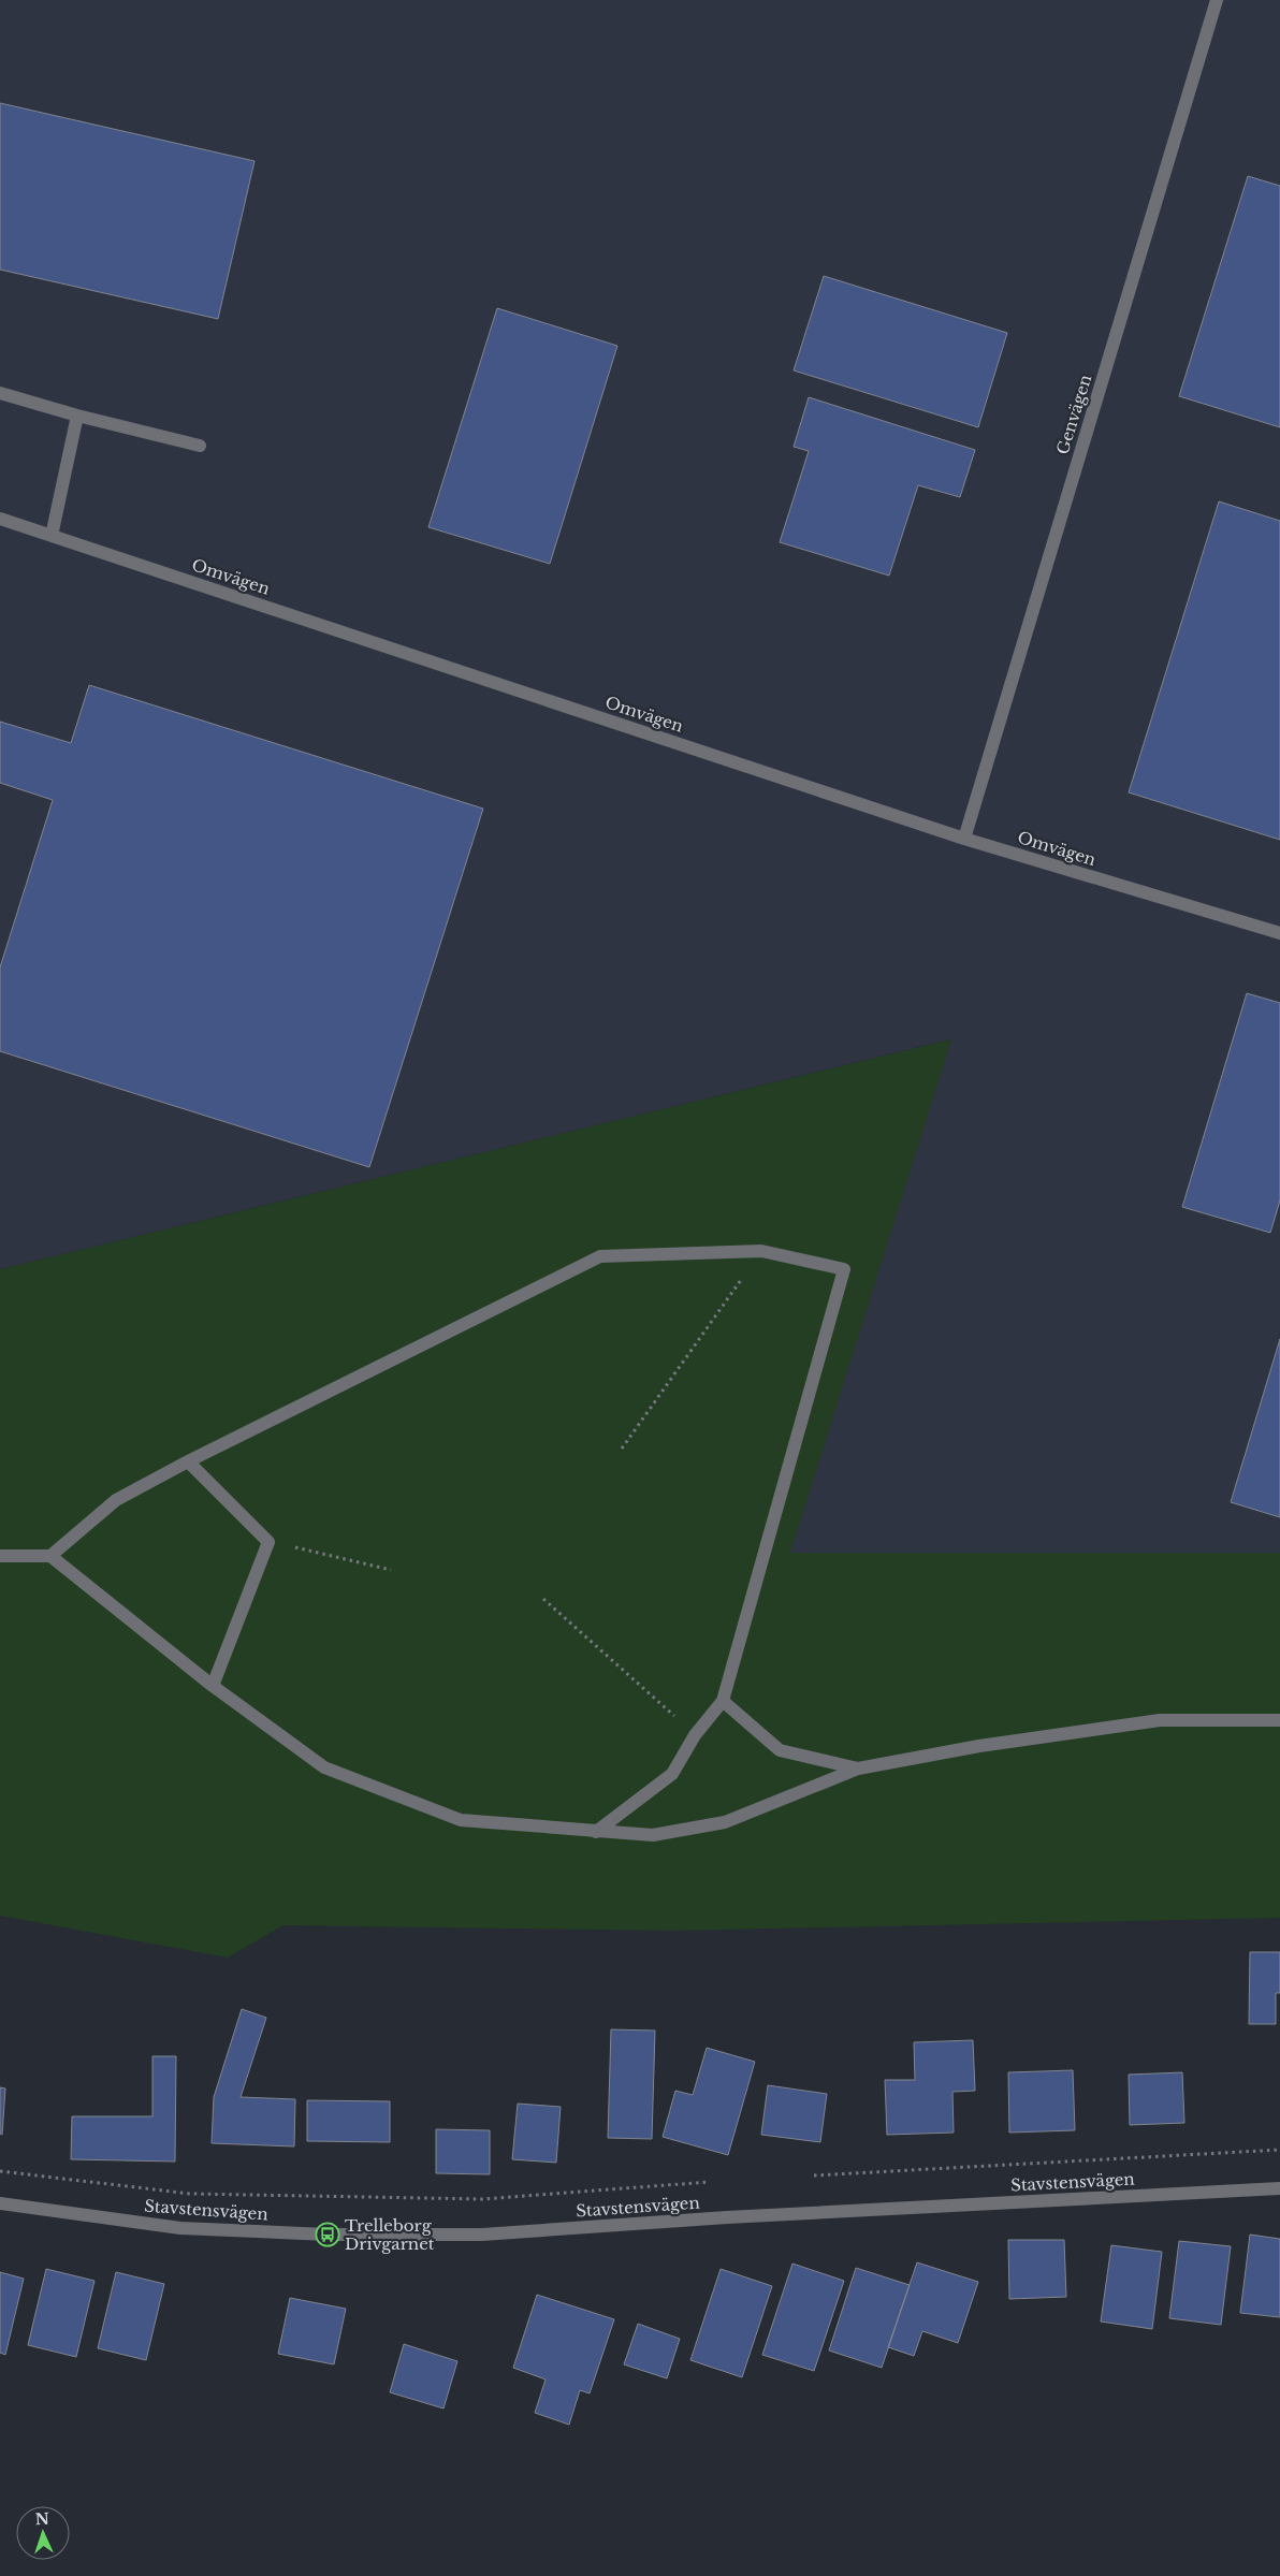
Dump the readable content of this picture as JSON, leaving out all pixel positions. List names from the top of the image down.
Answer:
{
  "streets": {
    "street": ["Genvägen", "Omvägen", "Stavstensvägen"]
  },
  "crossings": [
    ["Genvägen", "Omvägen"]
  ],
  "places": {
    "bus stop": ["Trelleborg Drivgarnet"]
  },
  "north": "top"
}
